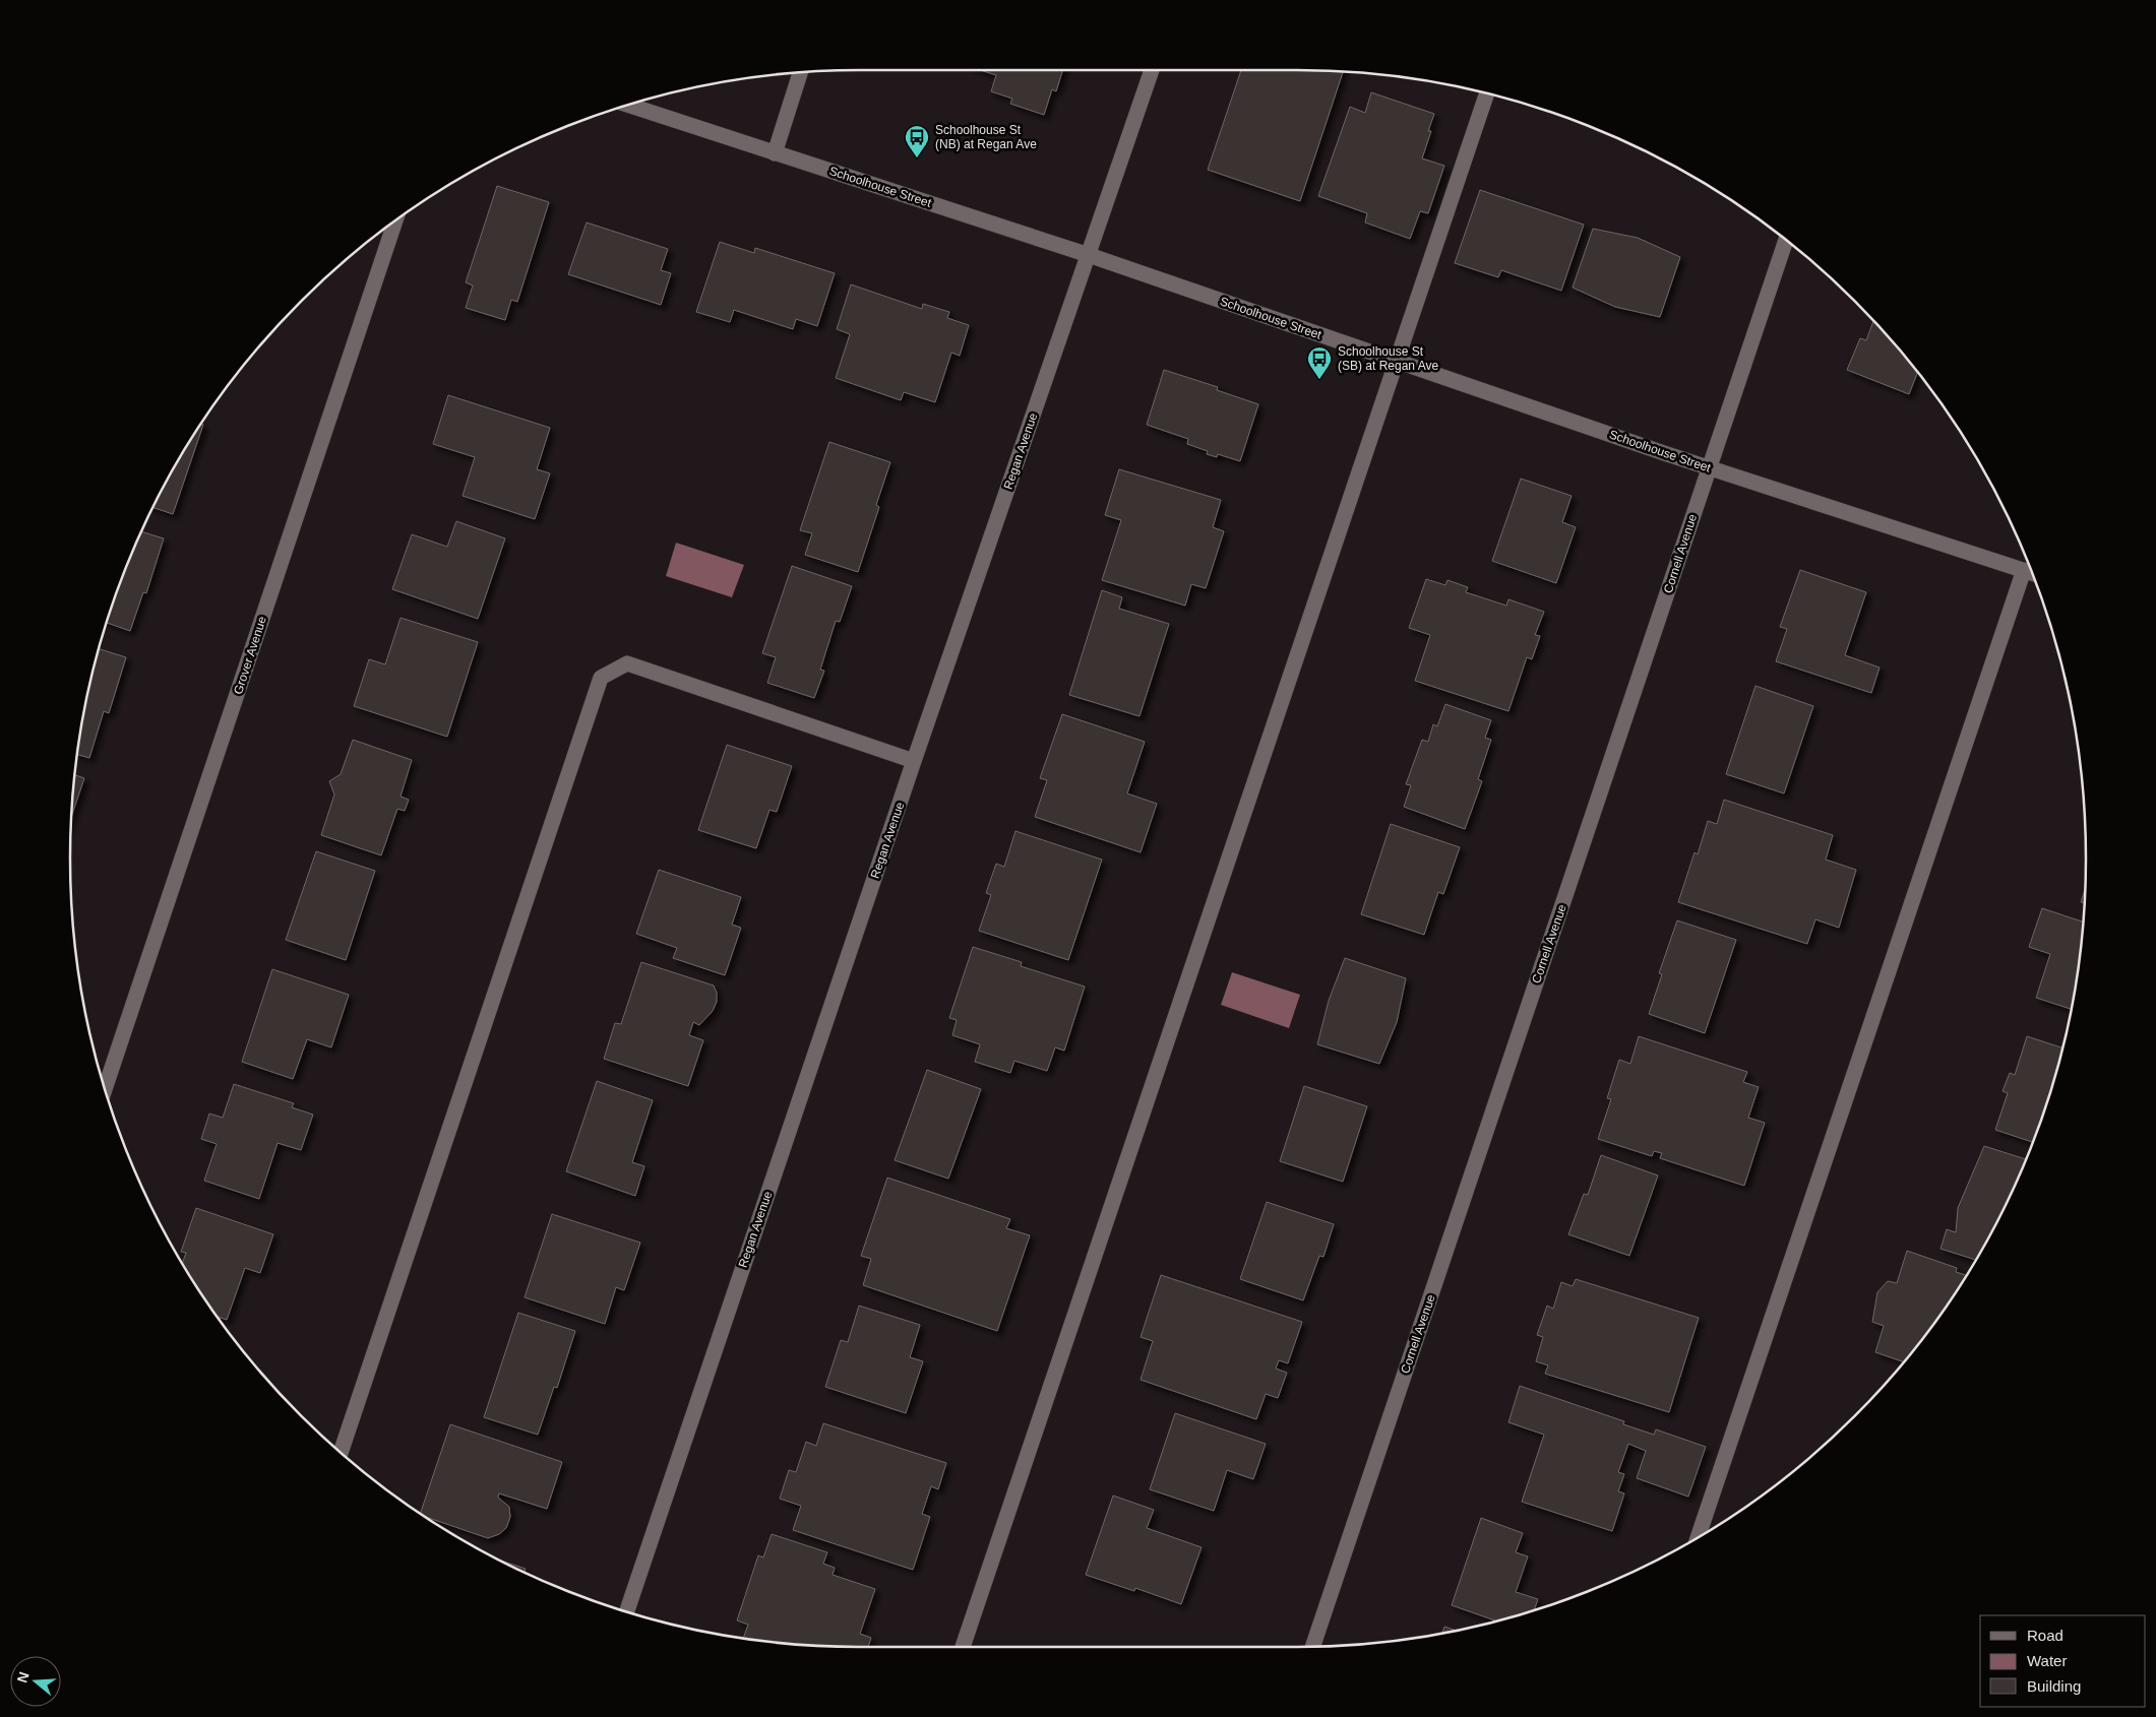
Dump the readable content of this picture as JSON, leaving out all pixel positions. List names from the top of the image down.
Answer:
{
  "streets": {
    "street": [
      "Schoolhouse Street",
      "Regan Avenue",
      "Cornell Avenue",
      "Grover Avenue"
    ]
  },
  "crossings": [
    ["Schoolhouse Street", "Regan Avenue"],
    ["Schoolhouse Street", "Cornell Avenue"]
  ],
  "places": {
    "bus stop": ["Schoolhouse St (NB) at Regan Ave", "Schoolhouse St (SB) at Regan Ave"]
  },
  "legend": ["Road", "Water", "Building"],
  "north": "left"
}
